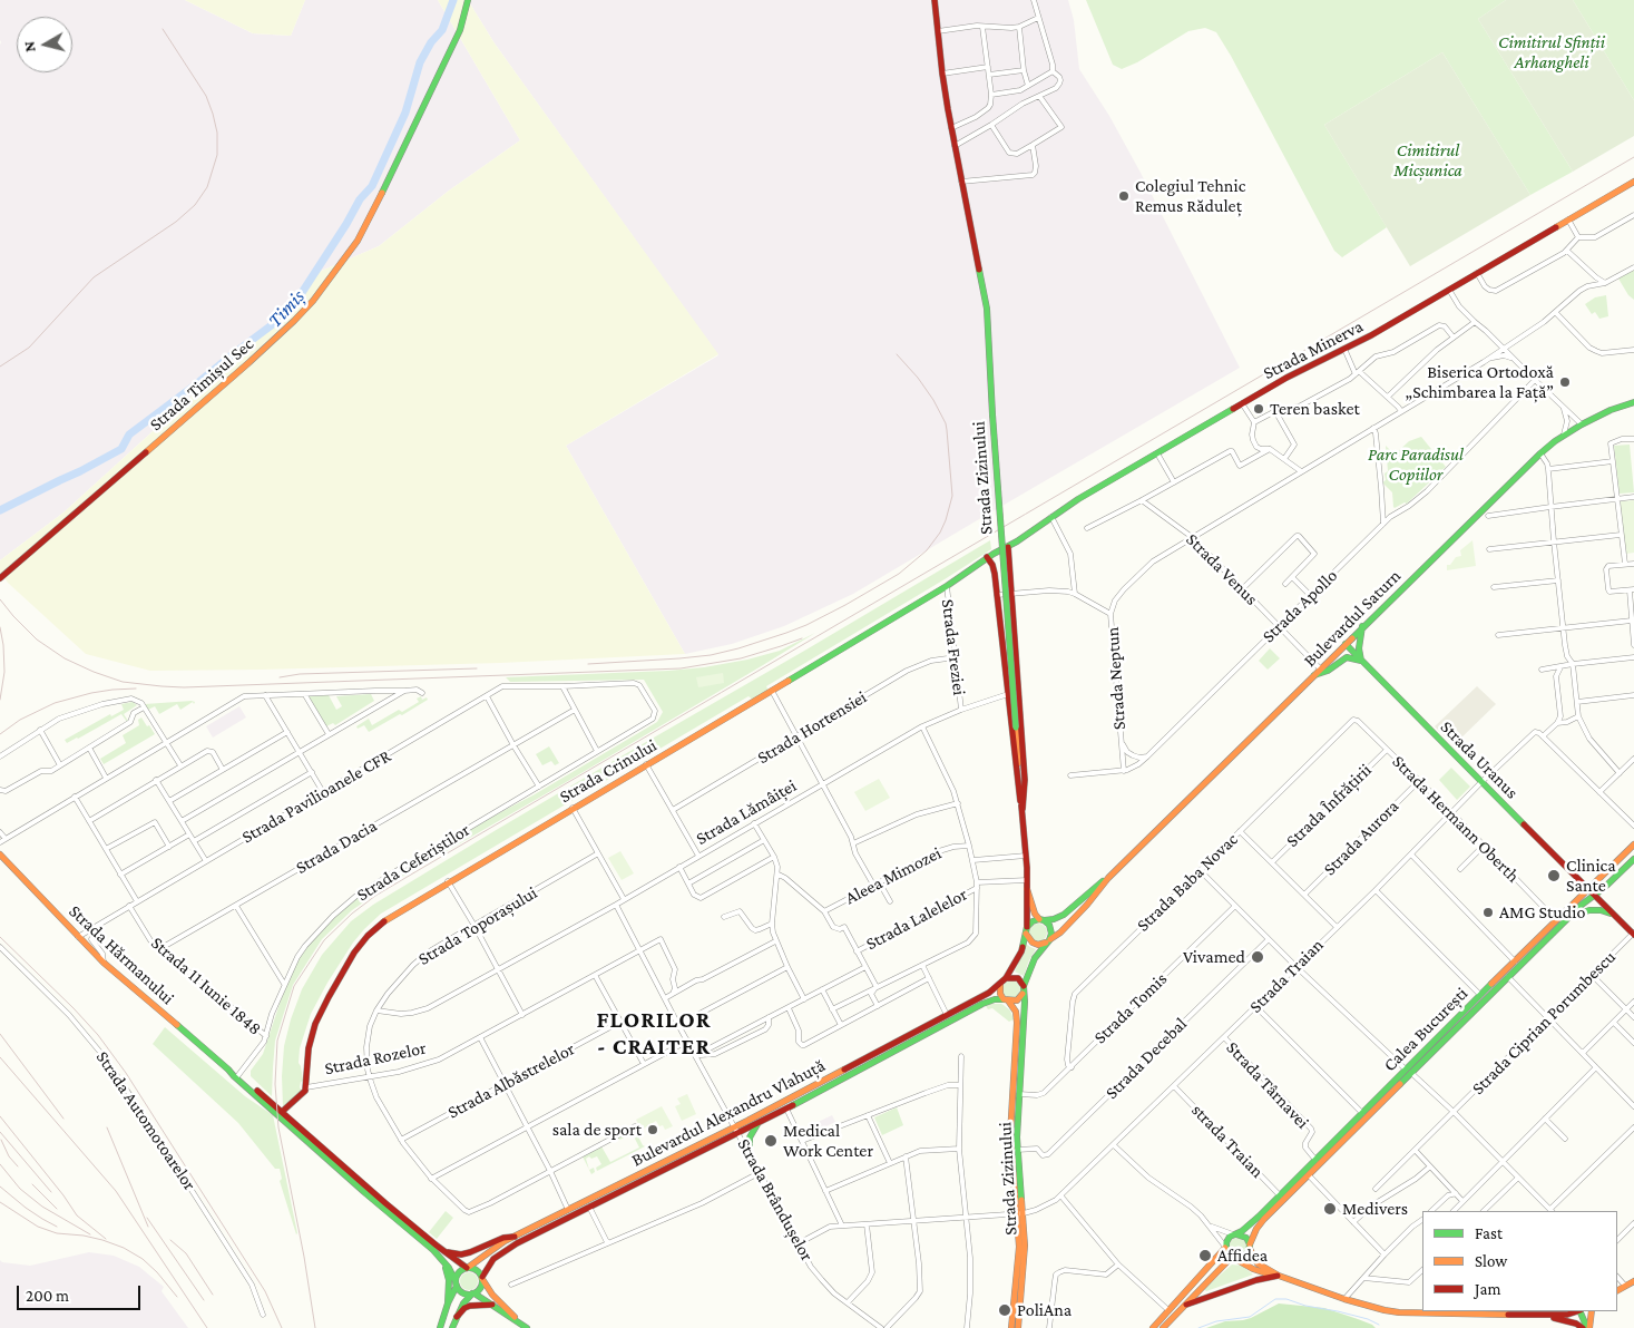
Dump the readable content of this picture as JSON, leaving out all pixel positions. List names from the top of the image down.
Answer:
{
  "streets": {
    "main road": [
      "Strada Minerva",
      "Strada Timișul Sec",
      "Strada Zizinului",
      "Bulevardul Saturn",
      "Strada Uranus",
      "Strada Crinului",
      "Strada Hărmanului",
      "Calea București",
      "Strada Rozelor",
      "Bulevardul Alexandru Vlahuță"
    ],
    "street": [
      "Strada Venus",
      "Strada Apollo",
      "Strada Freziei",
      "Strada Neptun",
      "Strada Hortensiei",
      "Strada Pavilioanele CFR",
      "Strada Înfrățirii",
      "Strada Lămâiței",
      "Strada Hermann Oberth",
      "Strada Aurora",
      "Strada Dacia",
      "Strada Ceferiștilor",
      "Aleea Mimozei",
      "Strada Baba Novac",
      "Strada Lalelelor",
      "Strada Toporașului",
      "Strada Traian",
      "Strada 11 Iunie 1848",
      "Strada Tomis",
      "Strada Ciprian Porumbescu",
      "Strada Decebal",
      "Strada Albăstrelelor",
      "Strada Târnavei",
      "Strada Automotoarelor",
      "strada Traian",
      "Strada Brândușelor"
    ]
  },
  "crossings": [
    ["Strada Minerva", "Strada Zizinului"],
    ["Strada Minerva", "Strada Crinului"],
    ["Strada Zizinului", "Bulevardul Saturn"],
    ["Strada Zizinului", "Strada Crinului"],
    ["Strada Zizinului", "Strada Lămâiței"],
    ["Strada Zizinului", "Strada Traian"],
    ["Strada Zizinului", "Strada Tomis"],
    ["Strada Zizinului", "Strada Decebal"],
    ["Strada Zizinului", "Bulevardul Alexandru Vlahuță"],
    ["Strada Venus", "Strada Apollo"],
    ["Strada Venus", "Bulevardul Saturn"],
    ["Strada Venus", "Strada Neptun"],
    ["Strada Apollo", "Strada Neptun"],
    ["Bulevardul Saturn", "Strada Uranus"],
    ["Bulevardul Saturn", "Bulevardul Alexandru Vlahuță"],
    ["Strada Freziei", "Strada Hortensiei"],
    ["Strada Freziei", "Strada Crinului"],
    ["Strada Freziei", "Strada Lămâiței"],
    ["Strada Uranus", "Strada Traian"],
    ["Strada Uranus", "Strada Ciprian Porumbescu"],
    ["Strada Uranus", "Calea București"],
    ["Strada Crinului", "Strada Rozelor"],
    ["Strada Pavilioanele CFR", "Strada Ceferiștilor"],
    ["Strada Pavilioanele CFR", "Strada Hărmanului"],
    ["Strada Pavilioanele CFR", "Strada 11 Iunie 1848"],
    ["Strada Înfrățirii", "Strada Hermann Oberth"],
    ["Strada Lămâiței", "Strada Toporașului"],
    ["Strada Lămâiței", "Strada Brândușelor"],
    ["Strada Hermann Oberth", "Strada Aurora"],
    ["Strada Hermann Oberth", "Strada Baba Novac"],
    ["Strada Hermann Oberth", "Strada Traian"],
    ["Strada Hermann Oberth", "Calea București"],
    ["Strada Dacia", "Strada 11 Iunie 1848"],
    ["Strada Ceferiștilor", "Strada Hărmanului"],
    ["Strada Ceferiștilor", "Strada 11 Iunie 1848"],
    ["Aleea Mimozei", "Strada Lalelelor"],
    ["Strada Baba Novac", "Strada Tomis"],
    ["Strada Lalelelor", "Strada Brândușelor"],
    ["Strada Toporașului", "Strada Rozelor"],
    ["Strada Toporașului", "Strada Albăstrelelor"],
    ["Strada Hărmanului", "Strada Rozelor"],
    ["Strada Hărmanului", "Bulevardul Alexandru Vlahuță"],
    ["Strada Traian", "Strada Târnavei"],
    ["Strada Traian", "strada Traian"],
    ["Strada Traian", "Strada Brândușelor"],
    ["Calea București", "Strada Târnavei"],
    ["Calea București", "strada Traian"],
    ["Strada Rozelor", "Strada Brândușelor"],
    ["Bulevardul Alexandru Vlahuță", "Strada Brândușelor"]
  ],
  "districts": ["FLORILOR - CRAITER"],
  "water": ["Timiș"],
  "parks": ["Cimitirul Sfinții Arhangheli", "Cimitirul Micșunica", "Parc Paradisul Copiilor"],
  "places": [
    "Colegiul Tehnic Remus Răduleț",
    "Biserica Ortodoxă „Schimbarea la Față”",
    "Teren basket",
    "Clinica Sante",
    "AMG Studio",
    "Vivamed",
    "sala de sport",
    "Medical Work Center",
    "Medivers",
    "Affidea",
    "PoliAna"
  ],
  "legend": ["Fast", "Slow", "Jam"],
  "scale_bar": "200 m",
  "north": "left"
}
